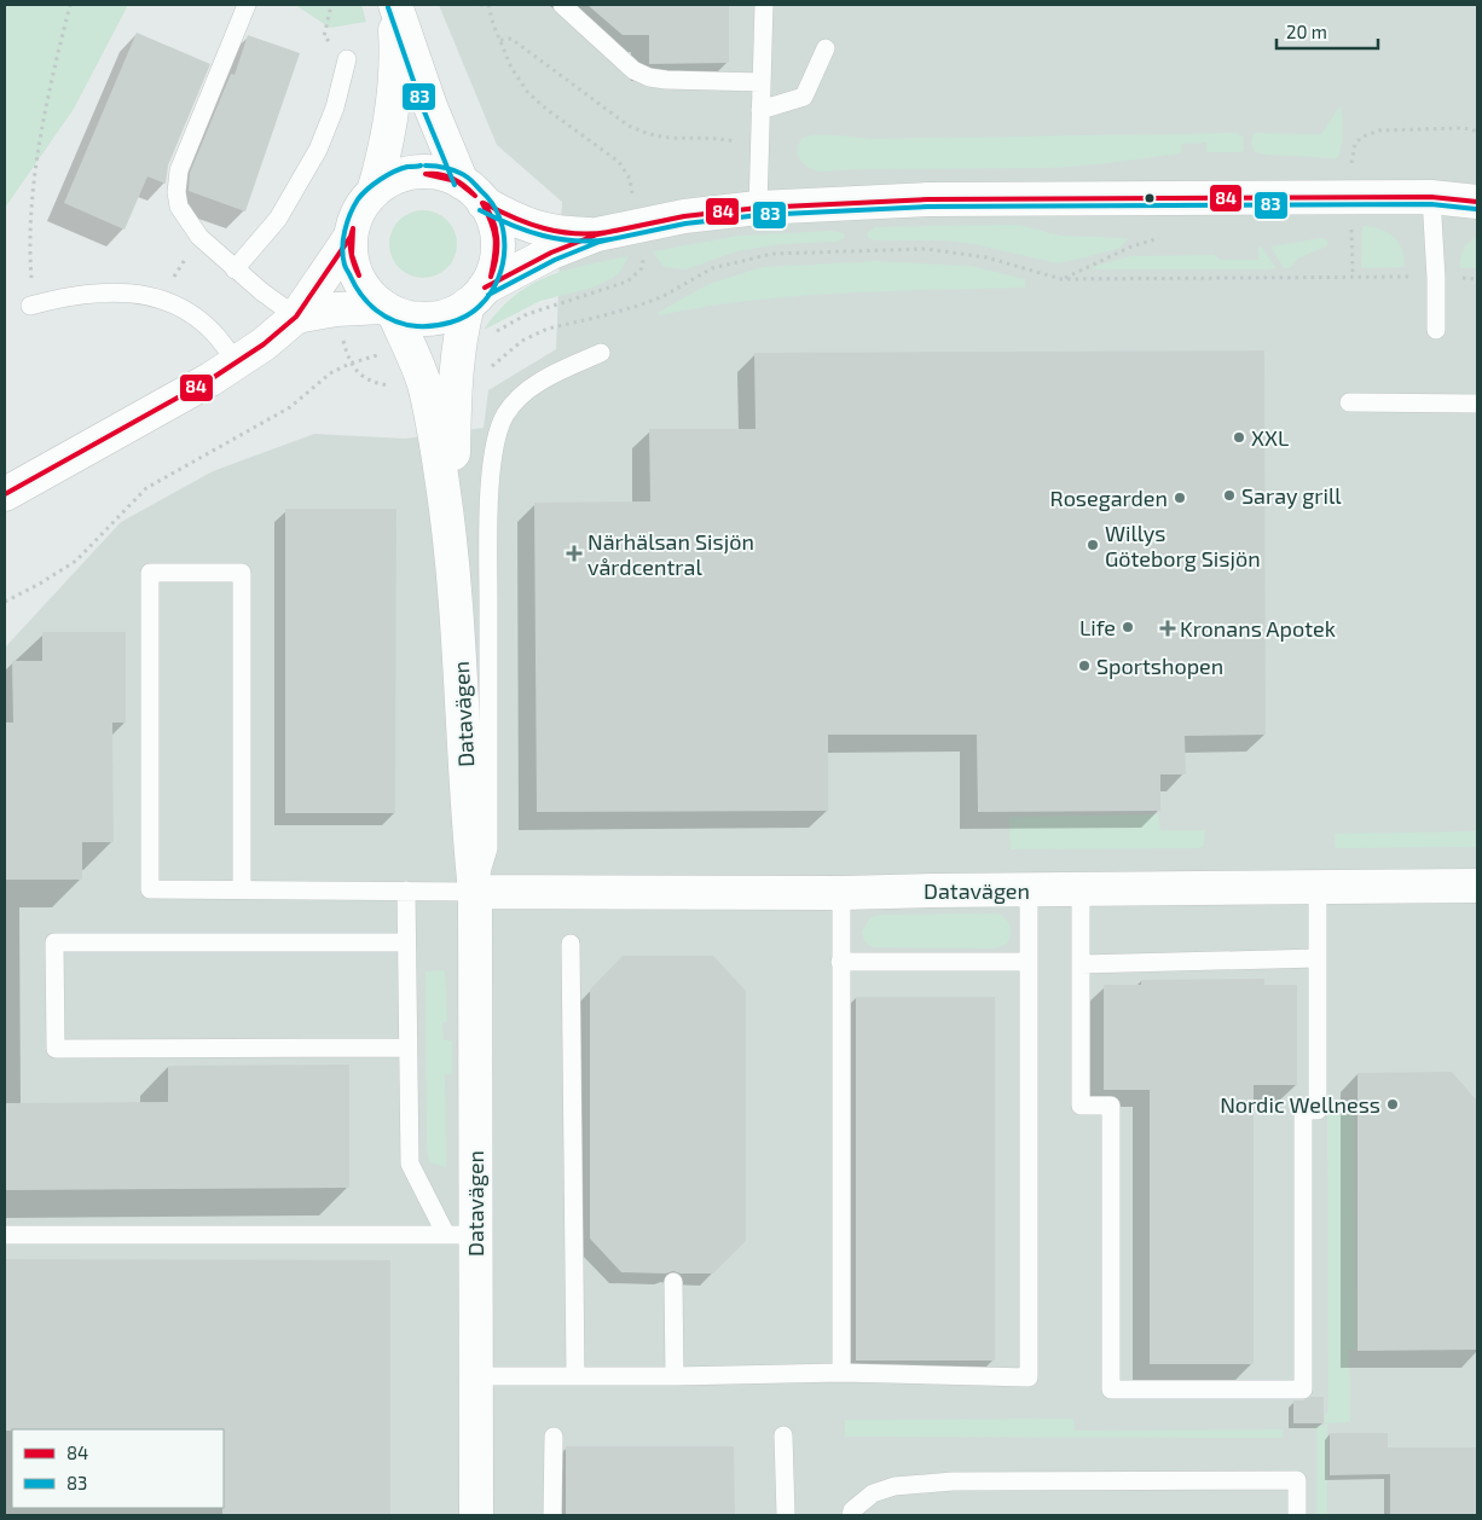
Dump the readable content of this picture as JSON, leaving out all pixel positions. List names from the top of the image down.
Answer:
{
  "streets": {
    "street": ["Datavägen"]
  },
  "places": {
    "other": [
      "XXL",
      "Saray grill",
      "Rosegarden",
      "Willys Göteborg Sisjön",
      "Life",
      "Sportshopen",
      "Nordic Wellness"
    ],
    "health": ["Närhälsan Sisjön vårdcentral", "Kronans Apotek"]
  },
  "lines": ["transit line 83", "transit line 84"],
  "legend": ["84", "83"],
  "scale_bar": "20 m"
}
